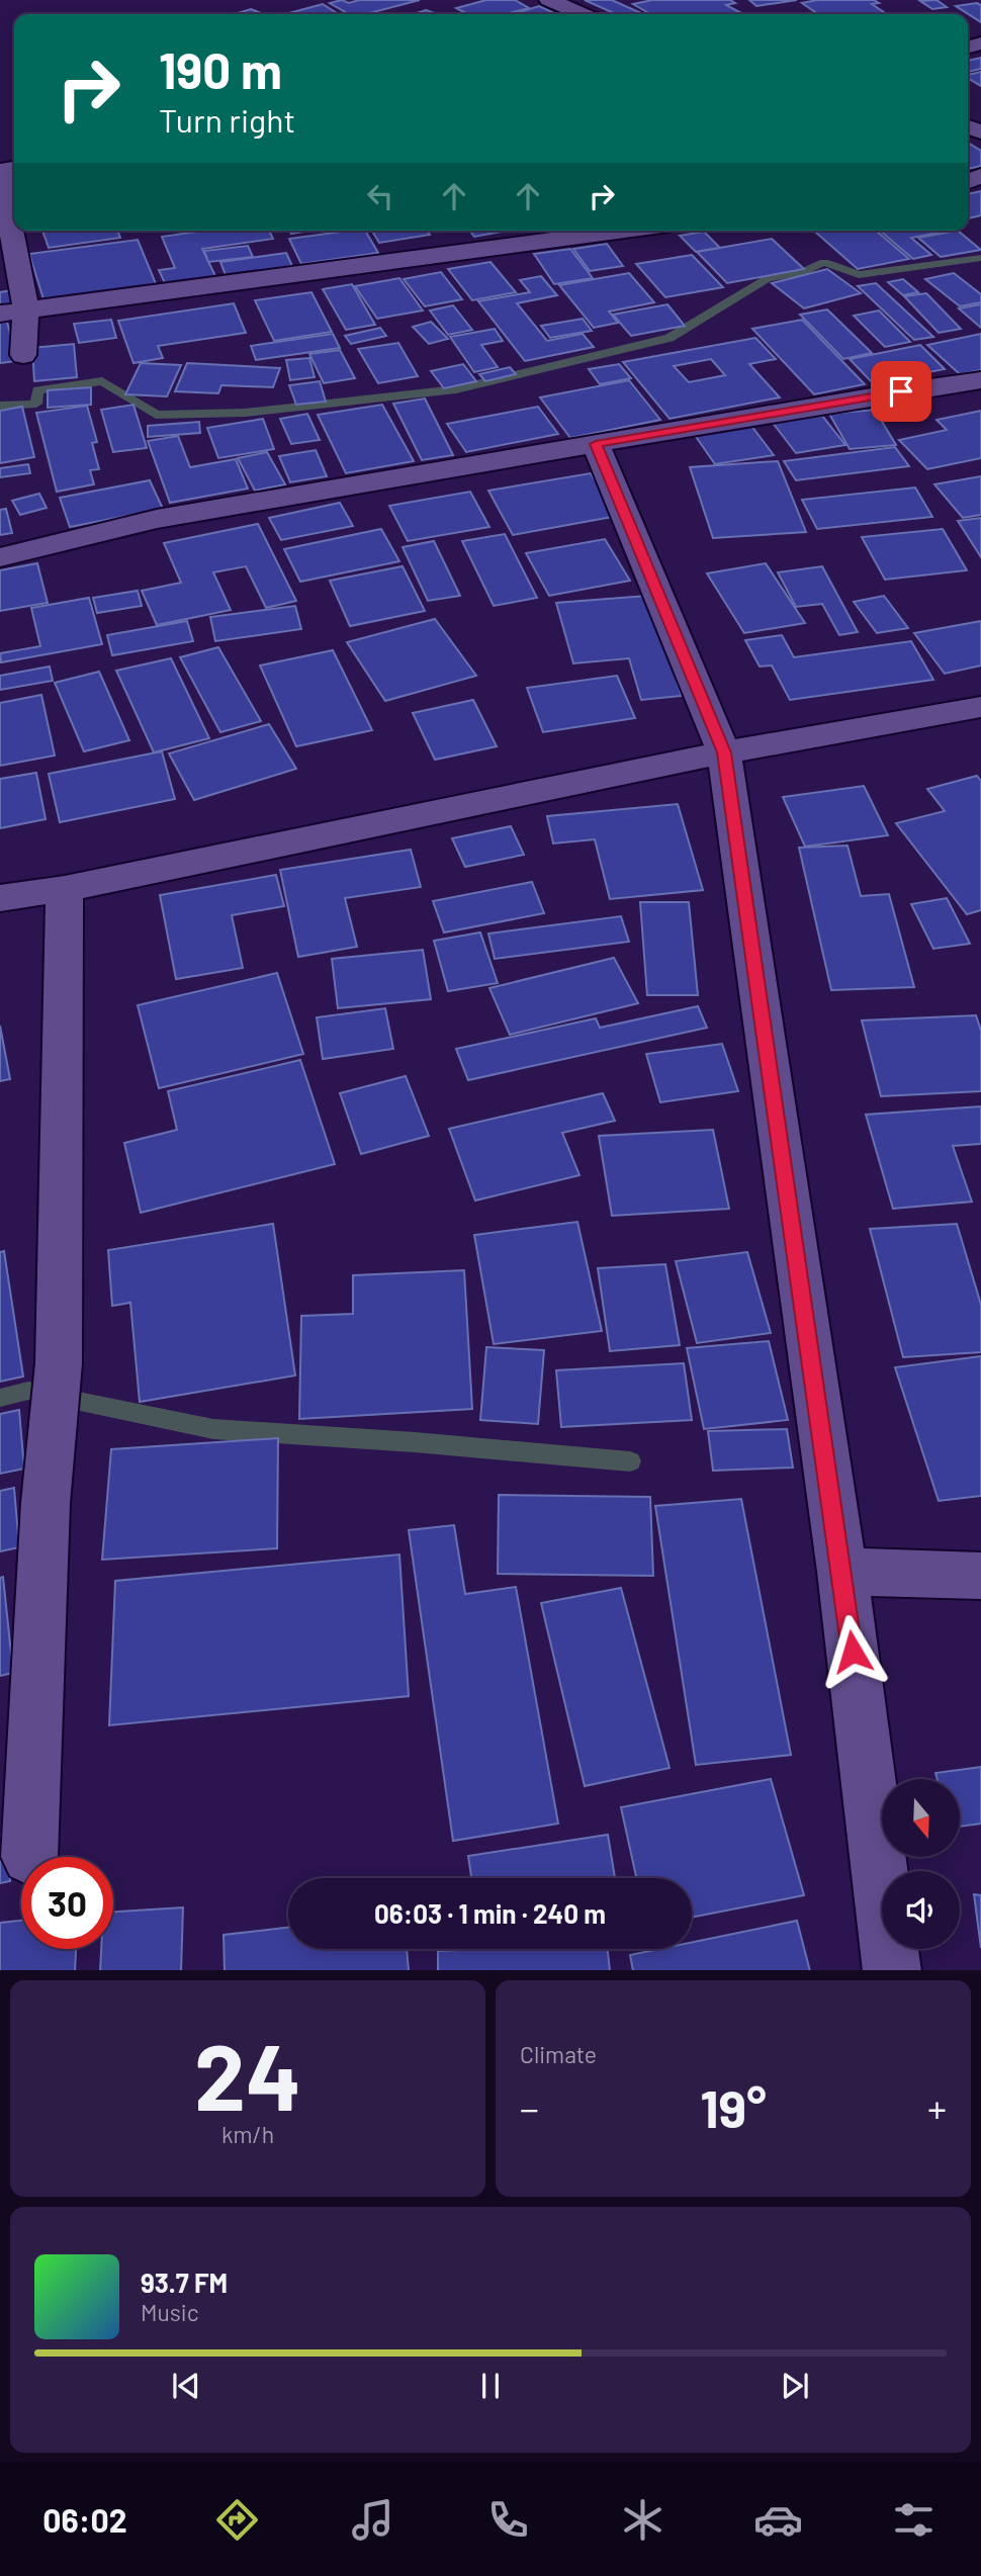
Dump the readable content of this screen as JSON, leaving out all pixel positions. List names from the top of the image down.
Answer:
{
  "north": "bottom",
  "page": {
    "turn": ["190 m", "Turn right"],
    "limit": "30",
    "trip": "06:03 · 1 min · 240 m",
    "tile": [
      ["24", "km/h"],
      "Climate"
    ],
    "heat": ["−", "19°", "+"],
    "song": ["93.7 FM", "Music"],
    "tabs": "06:02"
  }
}
